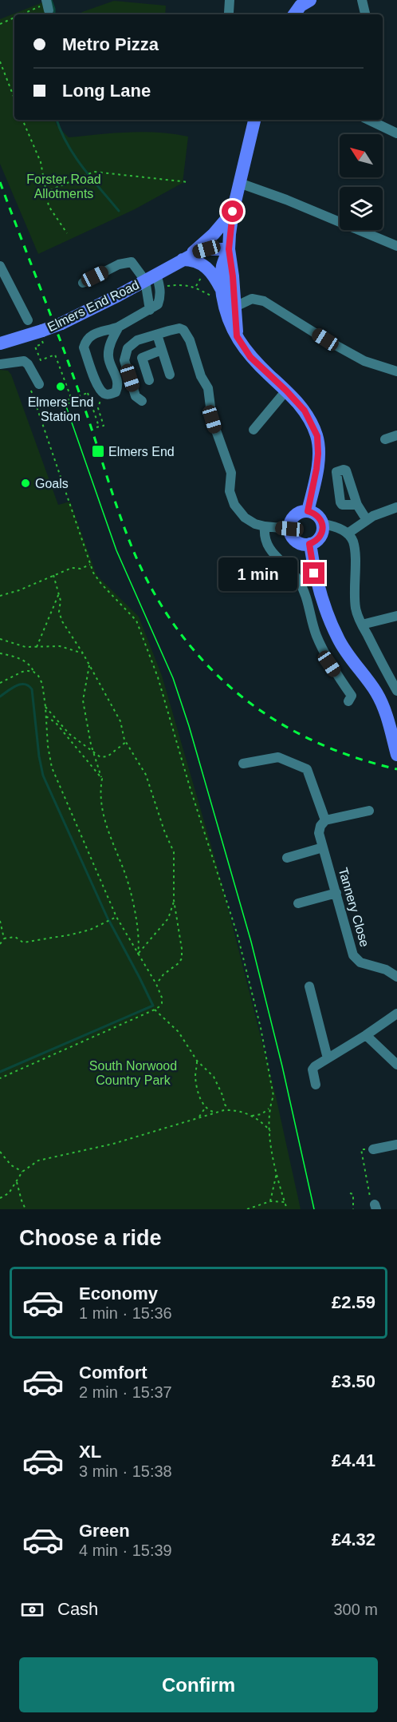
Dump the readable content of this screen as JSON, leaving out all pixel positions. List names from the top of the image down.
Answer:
{
  "streets": {
    "main road": ["Elmers End Road"],
    "street": ["Tannery Close"]
  },
  "parks": ["Forster Road Allotments", "South Norwood Country Park"],
  "places": {
    "other": ["Elmers End Station", "Goals"],
    "transit": ["Elmers End"]
  },
  "north": "top left",
  "page": {
    "banner": ["Metro Pizza", "Long Lane"],
    "bubble": "1 min",
    "heading": "Choose a ride",
    "list": [
      {
        "name": "Economy",
        "note": "1 min · 15:36",
        "value": "£2.59"
      },
      {
        "name": "Comfort",
        "note": "2 min · 15:37",
        "value": "£3.50"
      },
      {
        "name": "XL",
        "note": "3 min · 15:38",
        "value": "£4.41"
      },
      {
        "name": "Green",
        "note": "4 min · 15:39",
        "value": "£4.32"
      }
    ],
    "pay": ["Cash", "300 m"],
    "buttons": "Confirm"
  }
}
